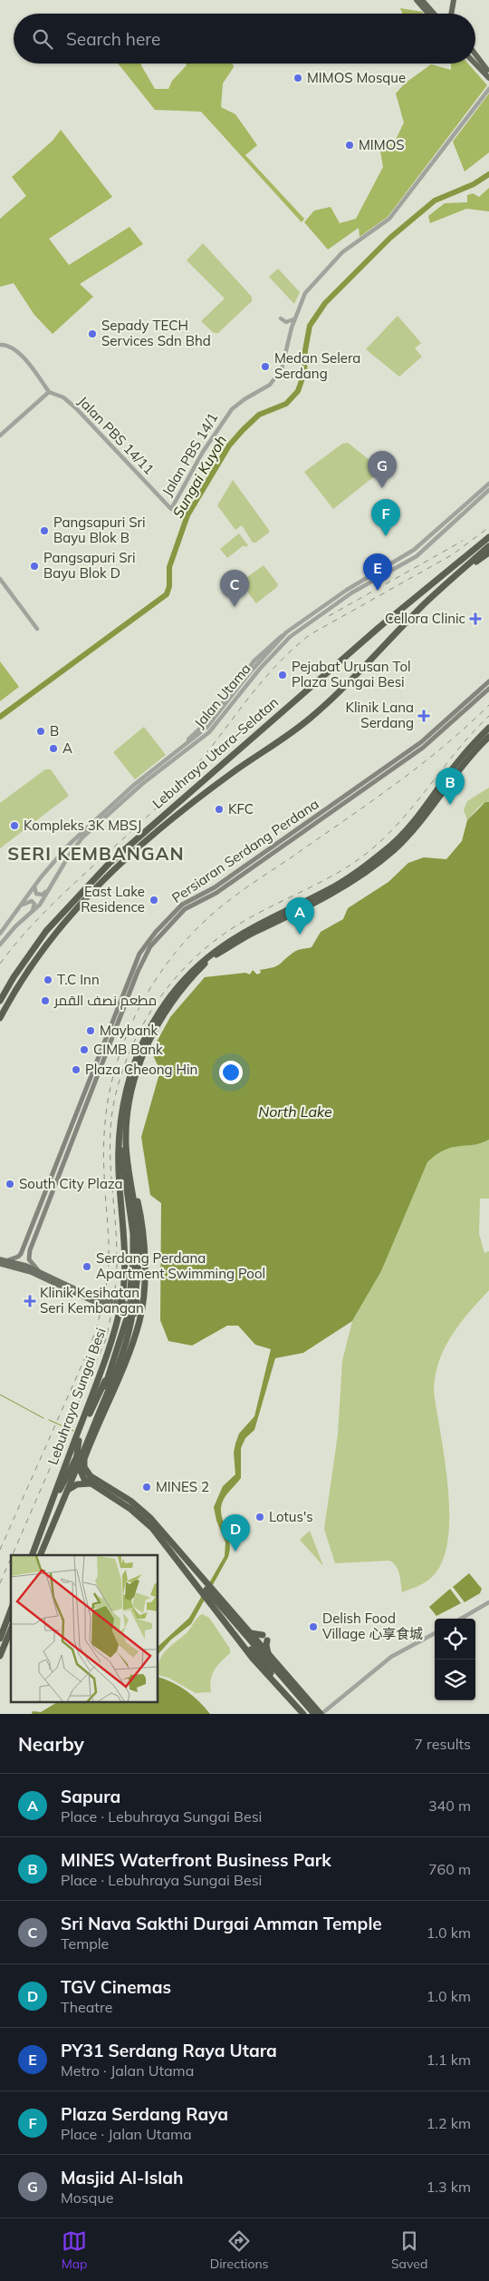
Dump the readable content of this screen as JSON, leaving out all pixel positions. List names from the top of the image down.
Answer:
{
  "streets": {
    "highway": ["Lebuhraya Utara–Selatan", "Lebuhraya Sungai Besi"],
    "main road": ["Persiaran Serdang Perdana"],
    "street": ["Jalan PBS 14/11", "Jalan PBS 14/1", "Jalan Utama"]
  },
  "crossings": [
    ["Jalan PBS 14/11", "Jalan PBS 14/1"]
  ],
  "districts": ["SERI KEMBANGAN"],
  "water": ["Sungai Kuyoh", "North Lake"],
  "places": {
    "other": [
      "MIMOS Mosque",
      "MIMOS",
      "Sepady TECH Services Sdn Bhd",
      "Medan Selera Serdang",
      "Pangsapuri Sri Bayu Blok B",
      "Pangsapuri Sri Bayu Blok D",
      "Pejabat Urusan Tol Plaza Sungai Besi",
      "B",
      "A",
      "KFC",
      "Kompleks 3K MBSJ",
      "East Lake Residence",
      "T.C Inn",
      "مطعم نصف القمر",
      "Maybank",
      "CIMB Bank",
      "Plaza Cheong Hin",
      "South City Plaza",
      "Serdang Perdana Apartment Swimming Pool",
      "MINES 2",
      "Lotus's",
      "Delish Food Village 心享食城"
    ],
    "health": ["Cellora Clinic", "Klinik Lana Serdang", "Klinik Kesihatan Seri Kembangan"]
  },
  "page": {
    "search": "Search here",
    "pins": [
      "G",
      "F",
      "E",
      "C",
      "B",
      "A",
      "D"
    ],
    "heading": ["Nearby", "7 results"],
    "list": [
      {
        "mark": "A",
        "name": "Sapura",
        "note": "Place · Lebuhraya Sungai Besi",
        "value": "340 m"
      },
      {
        "mark": "B",
        "name": "MINES Waterfront Business Park",
        "note": "Place · Lebuhraya Sungai Besi",
        "value": "760 m"
      },
      {
        "mark": "C",
        "name": "Sri Nava Sakthi Durgai Amman Temple",
        "note": "Temple",
        "value": "1.0 km"
      },
      {
        "mark": "D",
        "name": "TGV Cinemas",
        "note": "Theatre",
        "value": "1.0 km"
      },
      {
        "mark": "E",
        "name": "PY31 Serdang Raya Utara",
        "note": "Metro · Jalan Utama",
        "value": "1.1 km"
      },
      {
        "mark": "F",
        "name": "Plaza Serdang Raya",
        "note": "Place · Jalan Utama",
        "value": "1.2 km"
      },
      {
        "mark": "G",
        "name": "Masjid Al-Islah",
        "note": "Mosque",
        "value": "1.3 km"
      }
    ],
    "nav": ["Map", "Directions", "Saved"]
  }
}
